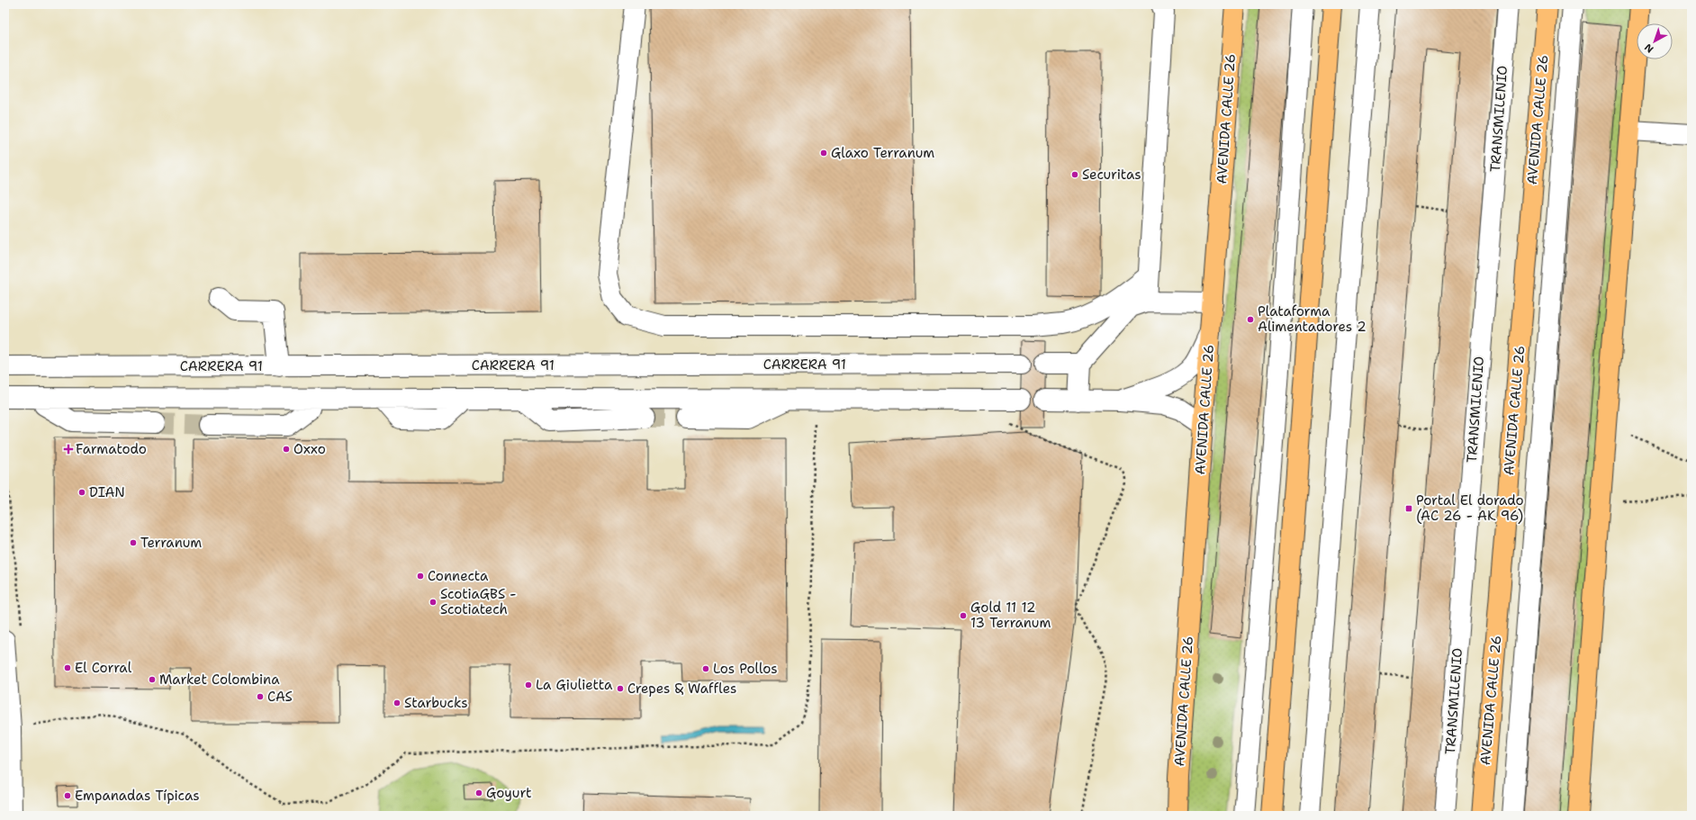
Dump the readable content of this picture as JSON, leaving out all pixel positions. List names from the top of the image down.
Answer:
{
  "streets": {
    "main road": ["AVENIDA CALLE 26"],
    "street": ["TRANSMILENIO", "CARRERA 91"]
  },
  "places": {
    "other": [
      "Glaxo Terranum",
      "Securitas",
      "Plataforma Alimentadores 2",
      "Oxxo",
      "DIAN",
      "Terranum",
      "Connecta",
      "ScotiaGBS - Scotiatech",
      "Gold 11 12 13 Terranum",
      "El Corral",
      "Los Pollos",
      "Market Colombina",
      "La Giulietta",
      "Crepes & Waffles",
      "CAS",
      "Starbucks",
      "Goyurt",
      "Empanadas Típicas"
    ],
    "health": ["Farmatodo"],
    "transit": ["Portal El dorado (AC 26 - AK 96)"]
  },
  "north": "bottom left"
}
